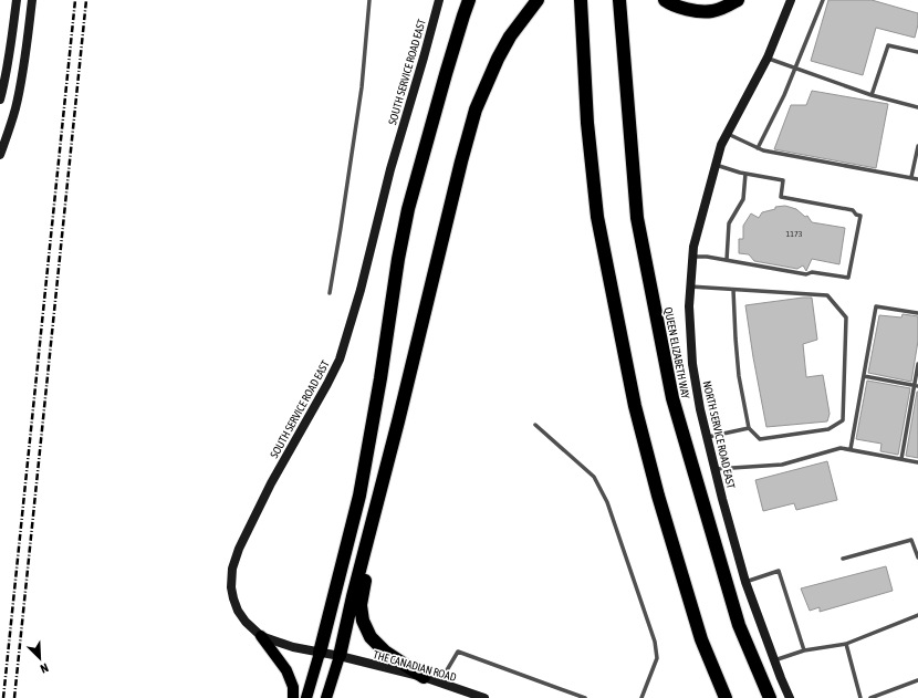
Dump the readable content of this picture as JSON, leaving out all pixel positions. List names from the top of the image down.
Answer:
{
  "streets": {
    "highway": ["QUEEN ELIZABETH WAY"],
    "street": ["SOUTH SERVICE ROAD EAST", "NORTH SERVICE ROAD EAST", "THE CANADIAN ROAD"]
  },
  "crossings": [
    ["SOUTH SERVICE ROAD EAST", "THE CANADIAN ROAD"]
  ],
  "house_numbers": ["1173"],
  "north": "bottom right"
}
